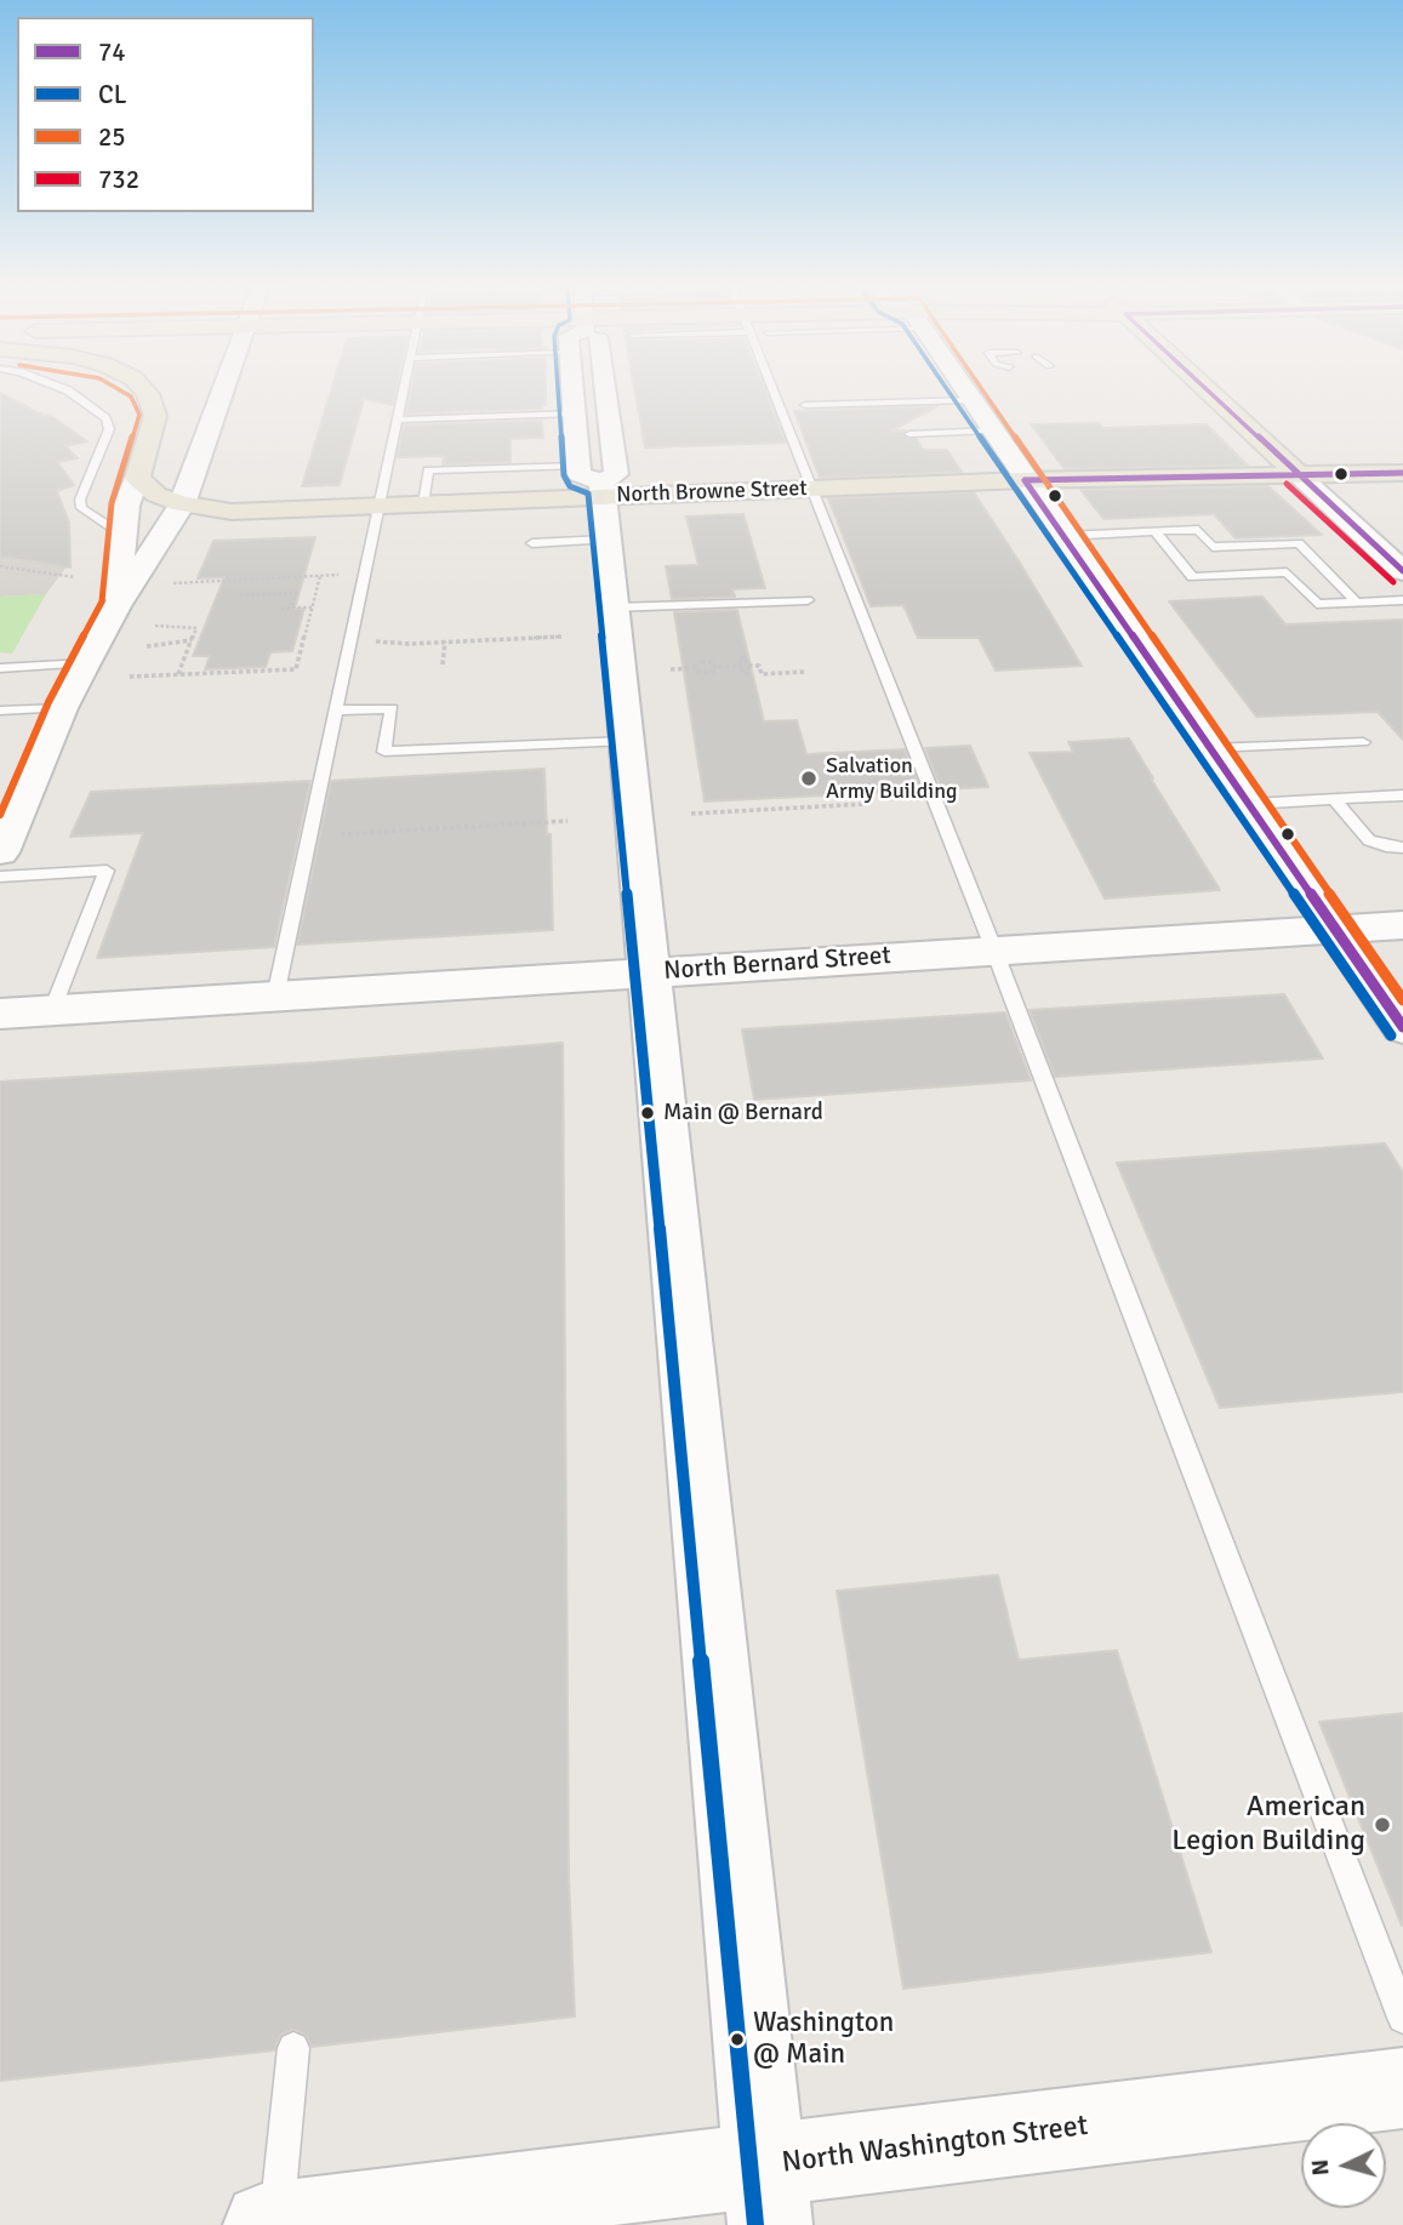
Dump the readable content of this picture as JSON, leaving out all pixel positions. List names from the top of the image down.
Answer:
{
  "streets": {
    "main road": ["North Browne Street", "North Bernard Street", "North Washington Street"]
  },
  "places": [
    "Salvation Army Building",
    "Main @ Bernard",
    "American Legion Building",
    "Washington @ Main"
  ],
  "lines": [
    "transit line 74",
    "transit line CL",
    "transit line 25",
    "transit line 732"
  ],
  "legend": [
    "74",
    "CL",
    "25",
    "732"
  ],
  "north": "left"
}
